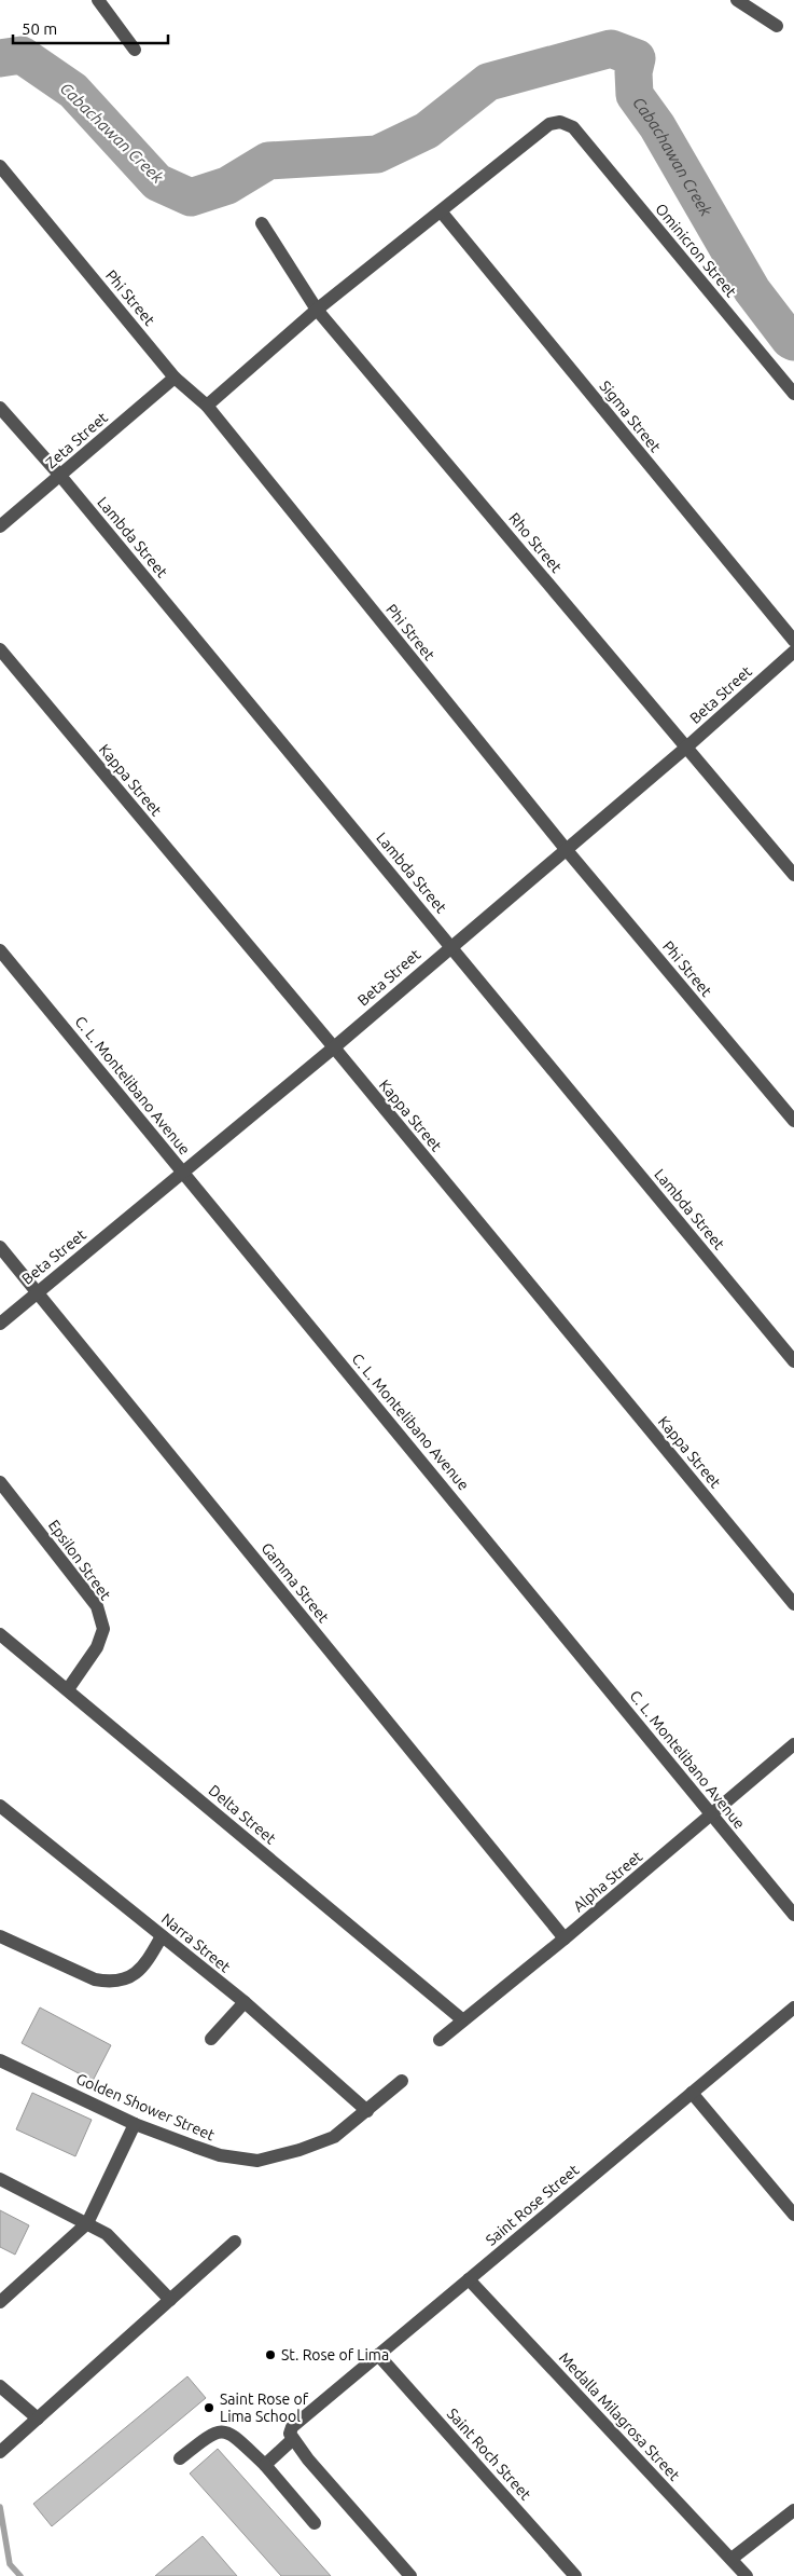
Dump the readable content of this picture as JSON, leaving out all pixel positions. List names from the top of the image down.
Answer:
{
  "streets": {
    "street": [
      "Ominicron Street",
      "Phi Street",
      "Sigma Street",
      "Zeta Street",
      "Lambda Street",
      "Rho Street",
      "Beta Street",
      "Kappa Street",
      "C. L. Montelibano Avenue",
      "Epsilon Street",
      "Gamma Street",
      "Delta Street",
      "Alpha Street",
      "Narra Street",
      "Golden Shower Street",
      "Saint Rose Street",
      "Medalla Milagrosa Street",
      "Saint Roch Street"
    ]
  },
  "crossings": [
    ["Ominicron Street", "Sigma Street"],
    ["Phi Street", "Zeta Street"],
    ["Phi Street", "Beta Street"],
    ["Zeta Street", "Lambda Street"],
    ["Lambda Street", "Beta Street"],
    ["Rho Street", "Beta Street"],
    ["Beta Street", "Kappa Street"],
    ["Beta Street", "C. L. Montelibano Avenue"],
    ["Beta Street", "Gamma Street"],
    ["C. L. Montelibano Avenue", "Alpha Street"],
    ["Epsilon Street", "Delta Street"],
    ["Gamma Street", "Alpha Street"],
    ["Delta Street", "Alpha Street"],
    ["Narra Street", "Golden Shower Street"],
    ["Saint Rose Street", "Medalla Milagrosa Street"],
    ["Saint Rose Street", "Saint Roch Street"]
  ],
  "water": ["Cabachawan Creek"],
  "places": ["St. Rose of Lima", "Saint Rose of Lima School"],
  "scale_bar": "50 m"
}
